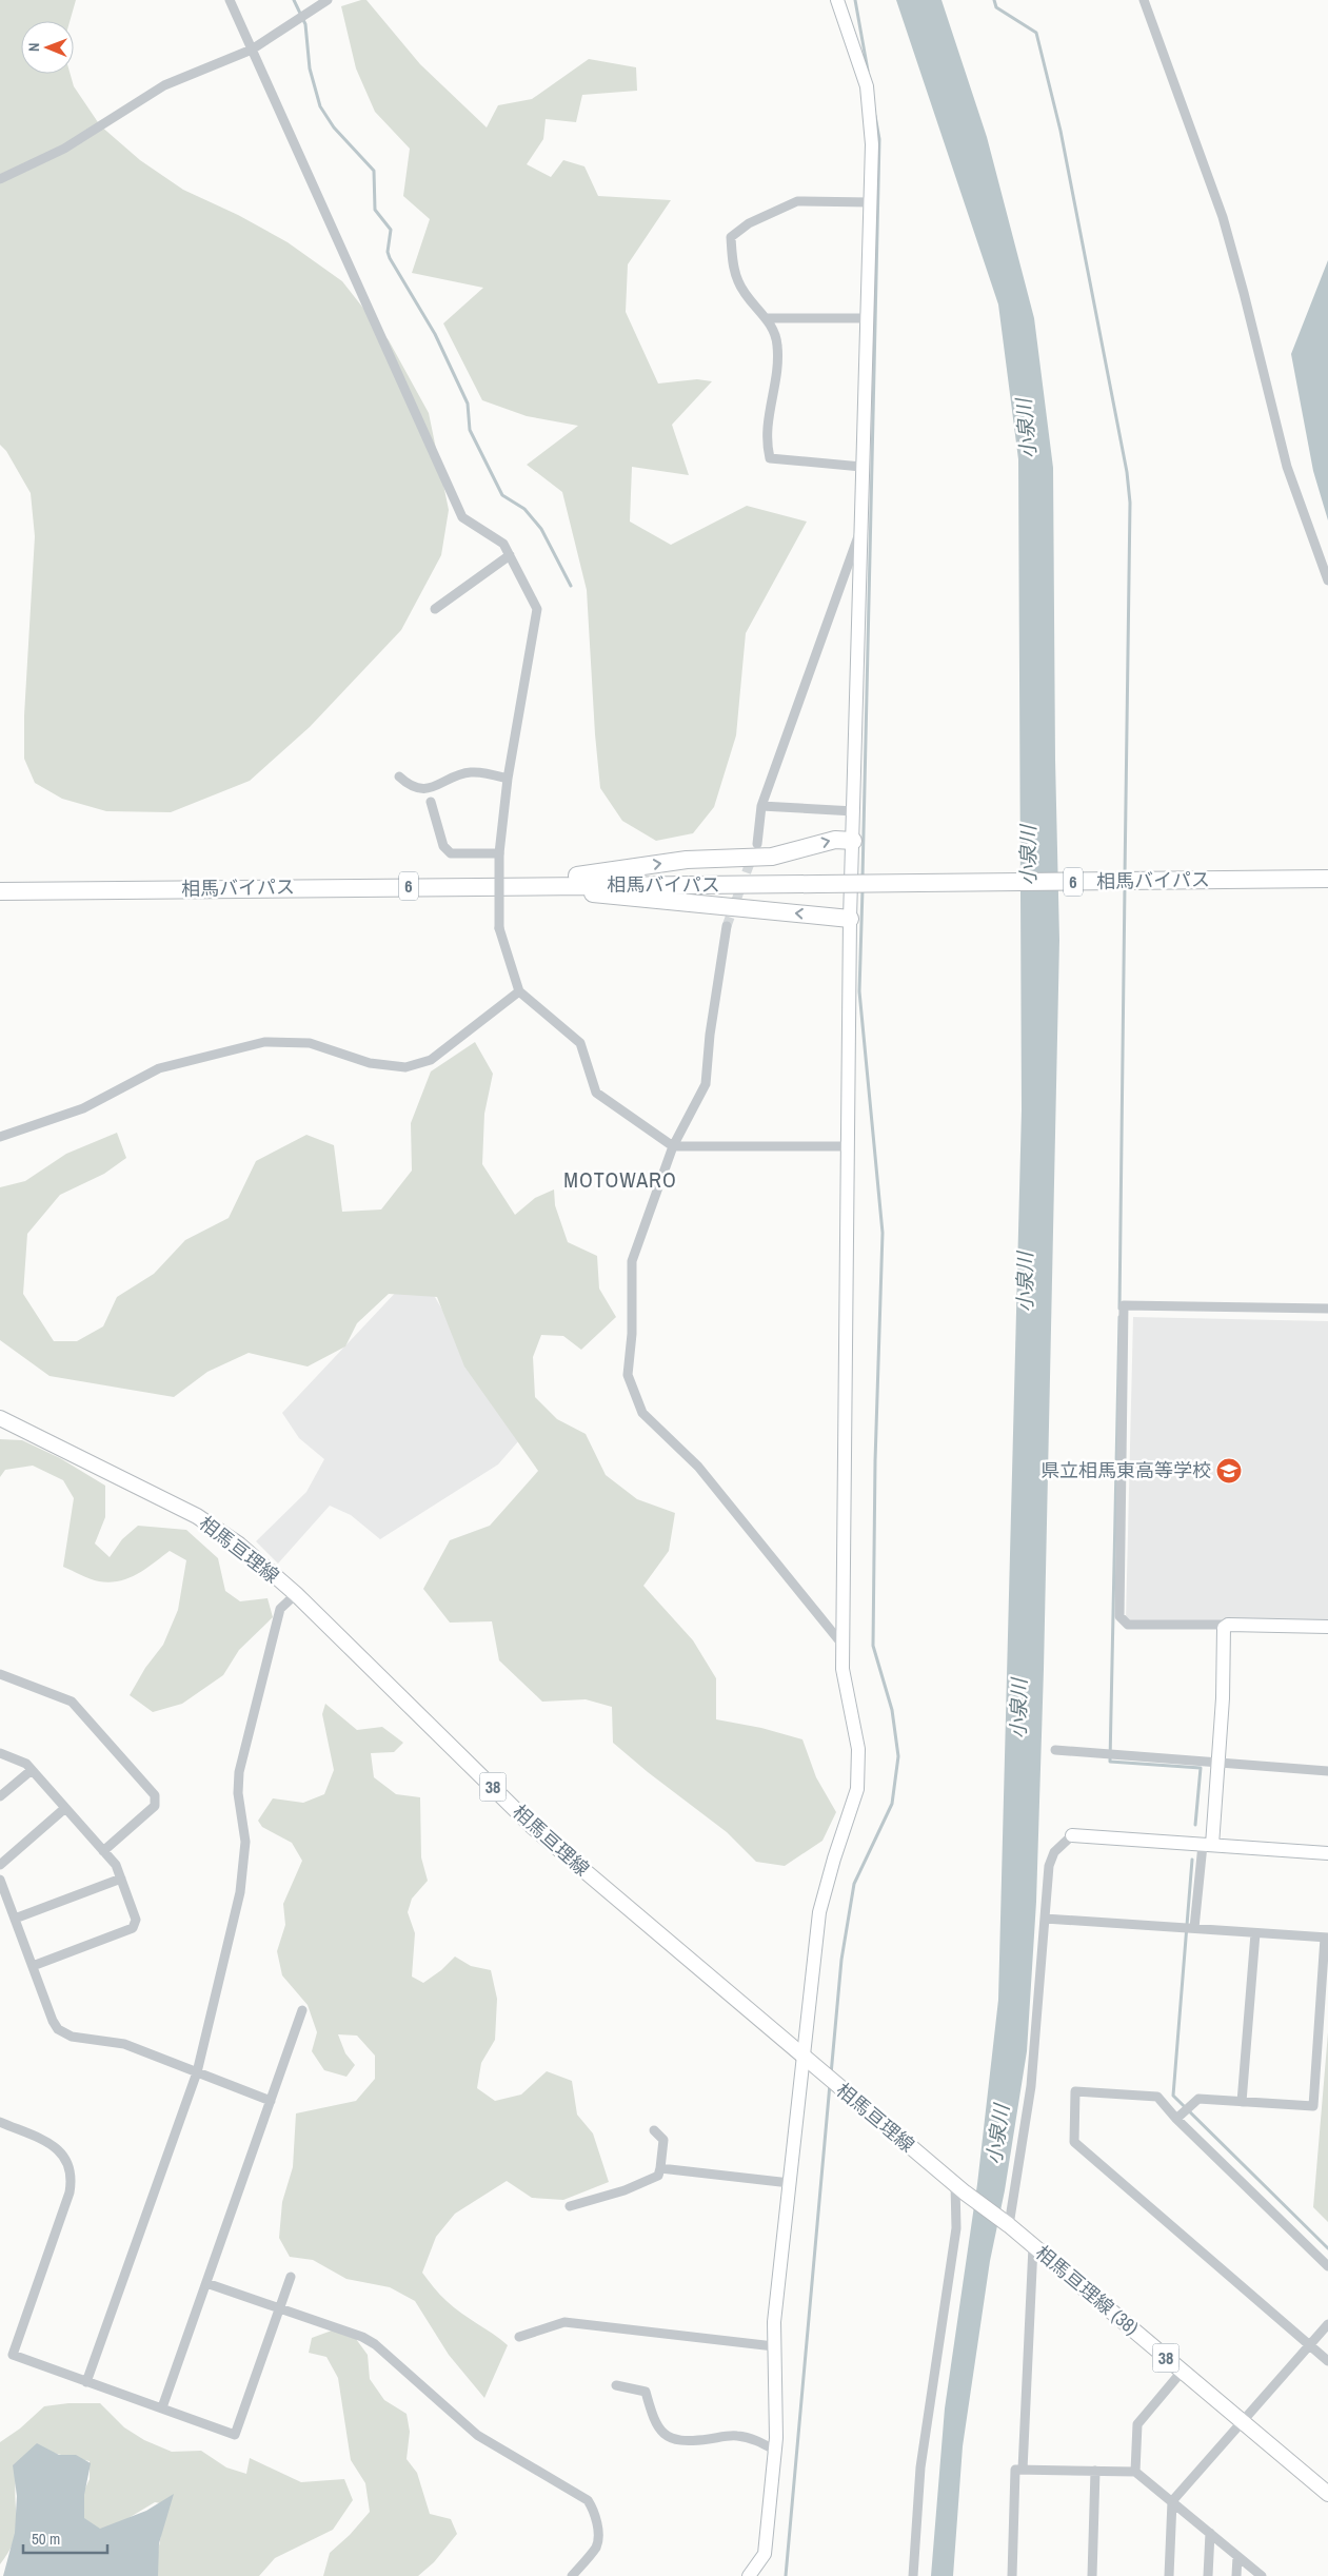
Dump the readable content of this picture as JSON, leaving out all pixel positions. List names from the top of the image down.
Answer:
{
  "streets": {
    "highway": ["相馬バイパス", "6"],
    "main road": ["相馬亘理線", "38", "相馬亘理線 (38)"]
  },
  "crossings": [
    ["相馬亘理線", "相馬亘理線 (38)"]
  ],
  "districts": ["MOTOWARO"],
  "water": ["小泉川"],
  "places": {
    "school or university": ["県立相馬東高等学校"]
  },
  "scale_bar": "50 m",
  "north": "left"
}
